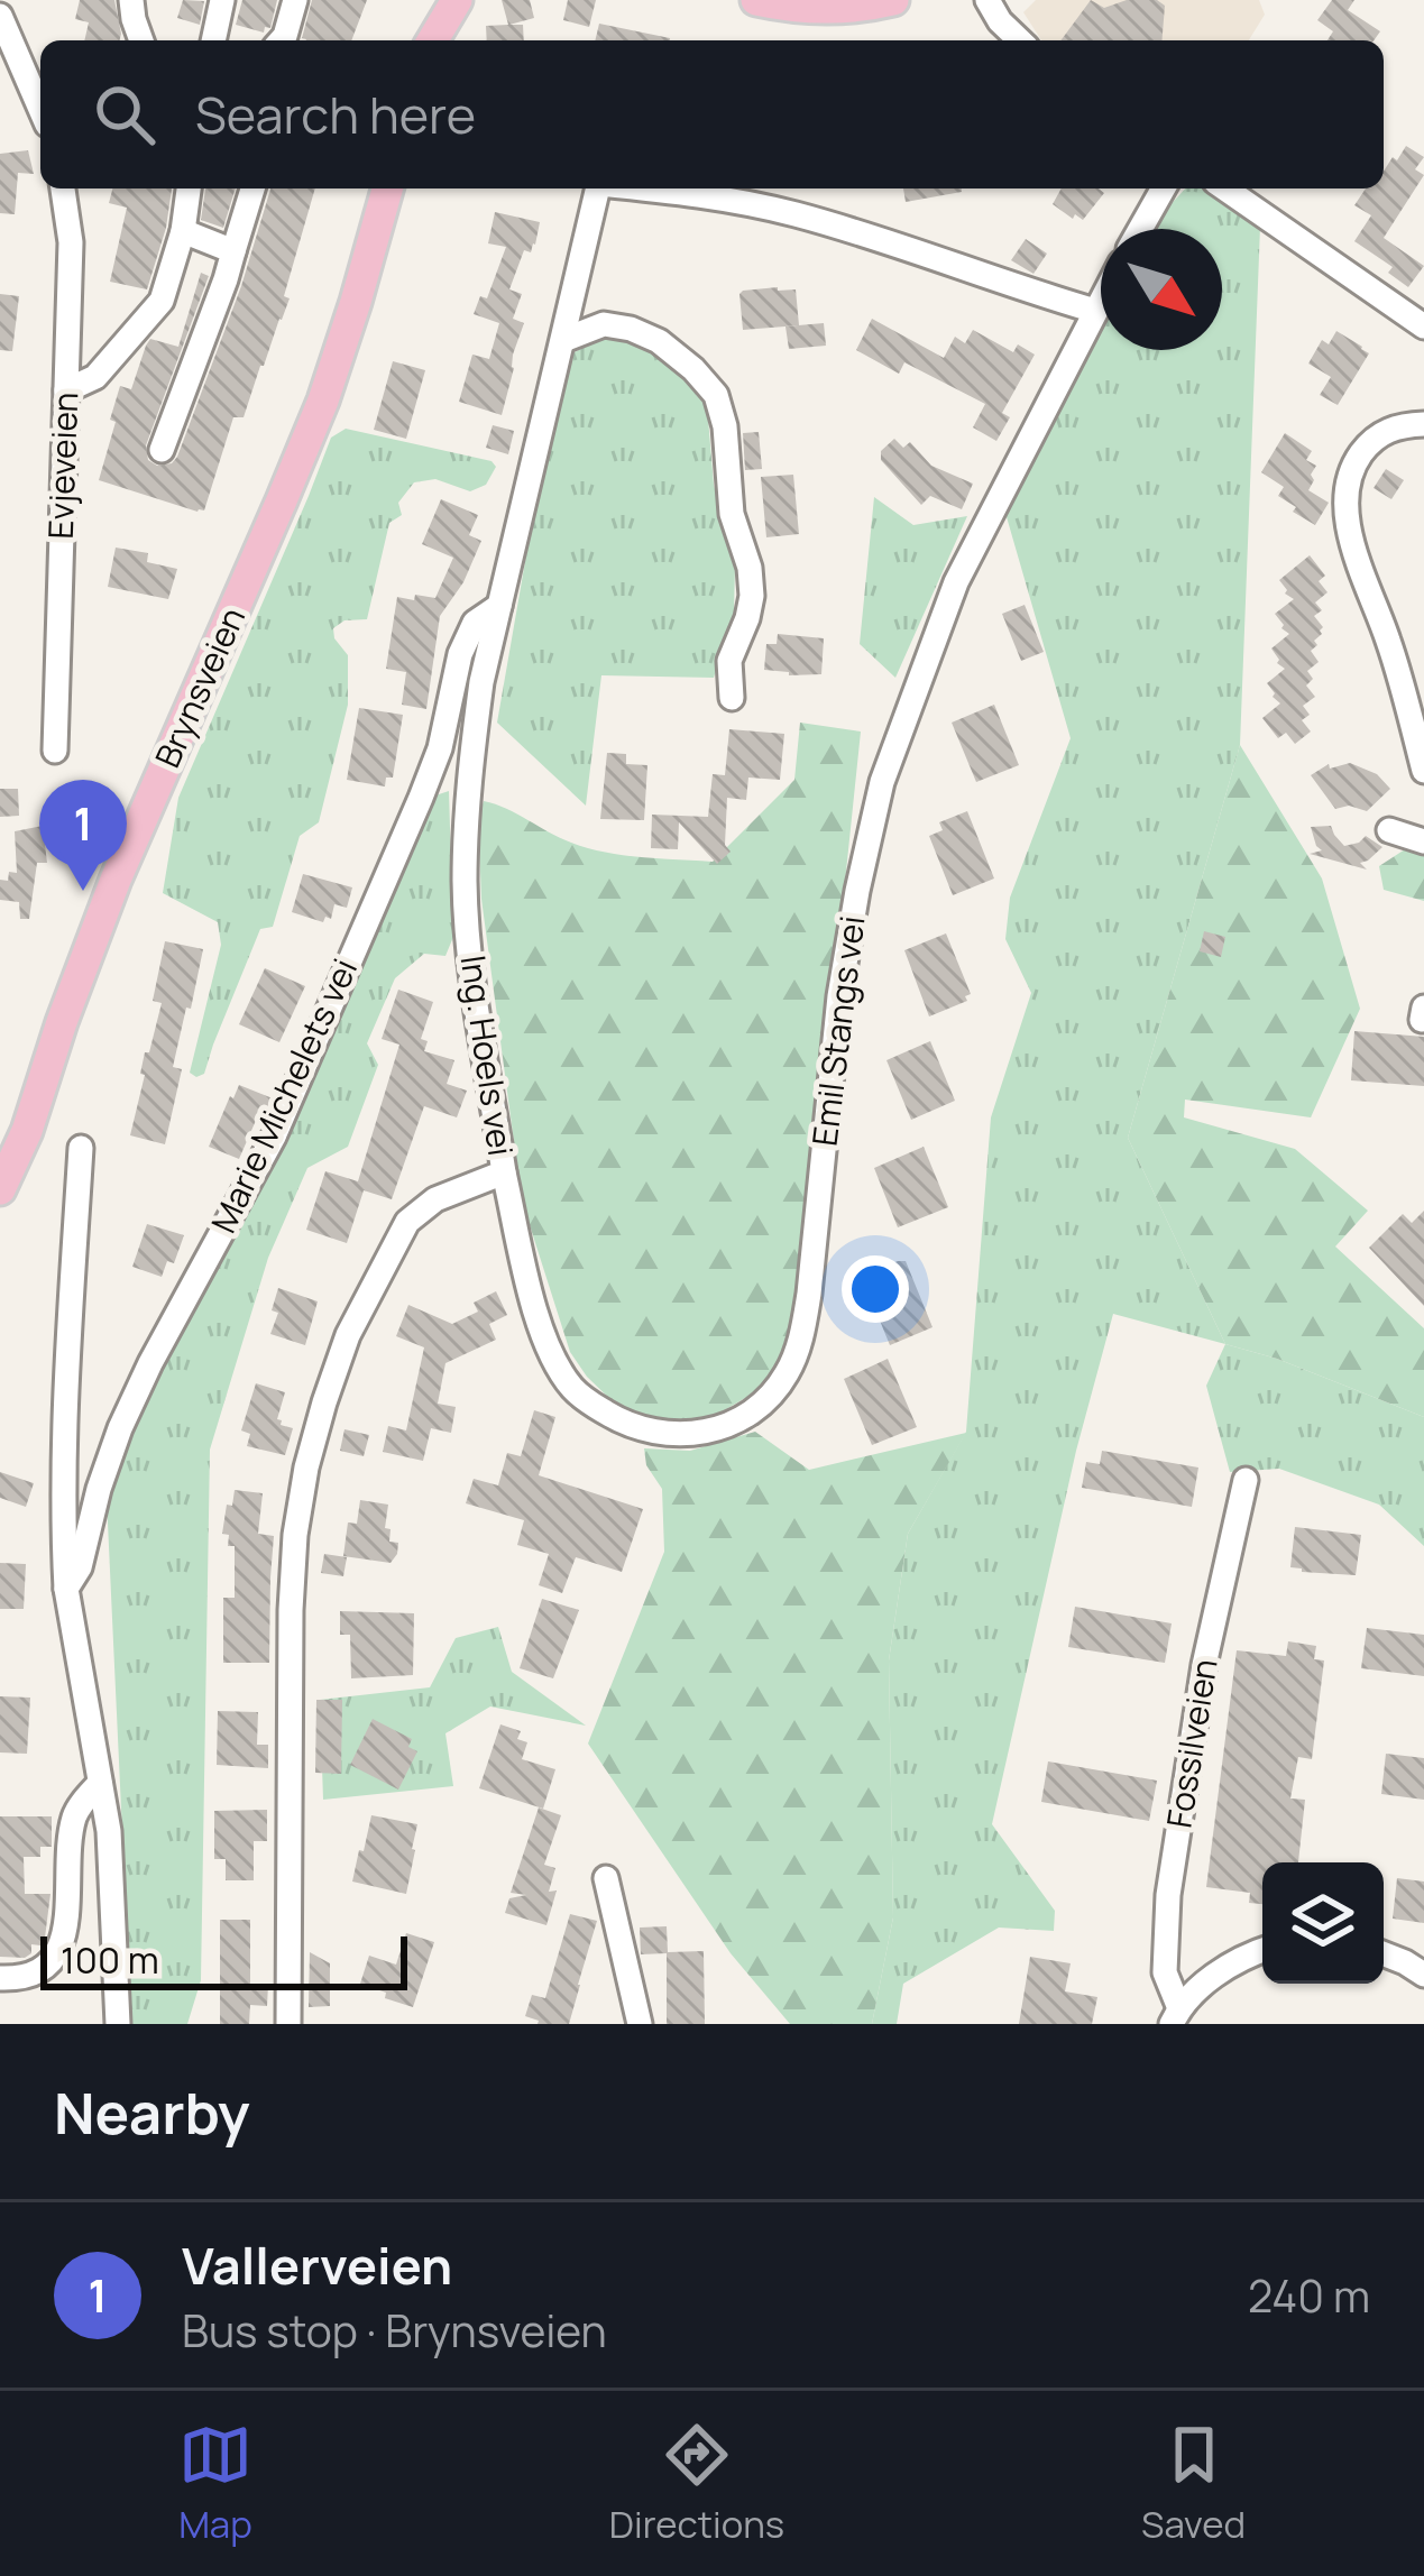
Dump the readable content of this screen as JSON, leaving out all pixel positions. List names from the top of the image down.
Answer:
{
  "streets": {
    "main road": ["Brynsveien"],
    "street": [
      "Evjeveien",
      "Emil Stangs vei",
      "Ing. Hoels vei",
      "Marie Michelets vei",
      "Fossilveien"
    ]
  },
  "crossings": [
    ["Emil Stangs vei", "Ing. Hoels vei"],
    ["Ing. Hoels vei", "Marie Michelets vei"]
  ],
  "scale_bar": "100 m",
  "north": "bottom right",
  "page": {
    "search": "Search here",
    "pins": "1",
    "scale": "100 m",
    "heading": "Nearby",
    "list": [
      {
        "mark": "1",
        "name": "Vallerveien",
        "note": "Bus stop · Brynsveien",
        "value": "240 m"
      }
    ],
    "nav": ["Map", "Directions", "Saved"]
  }
}
